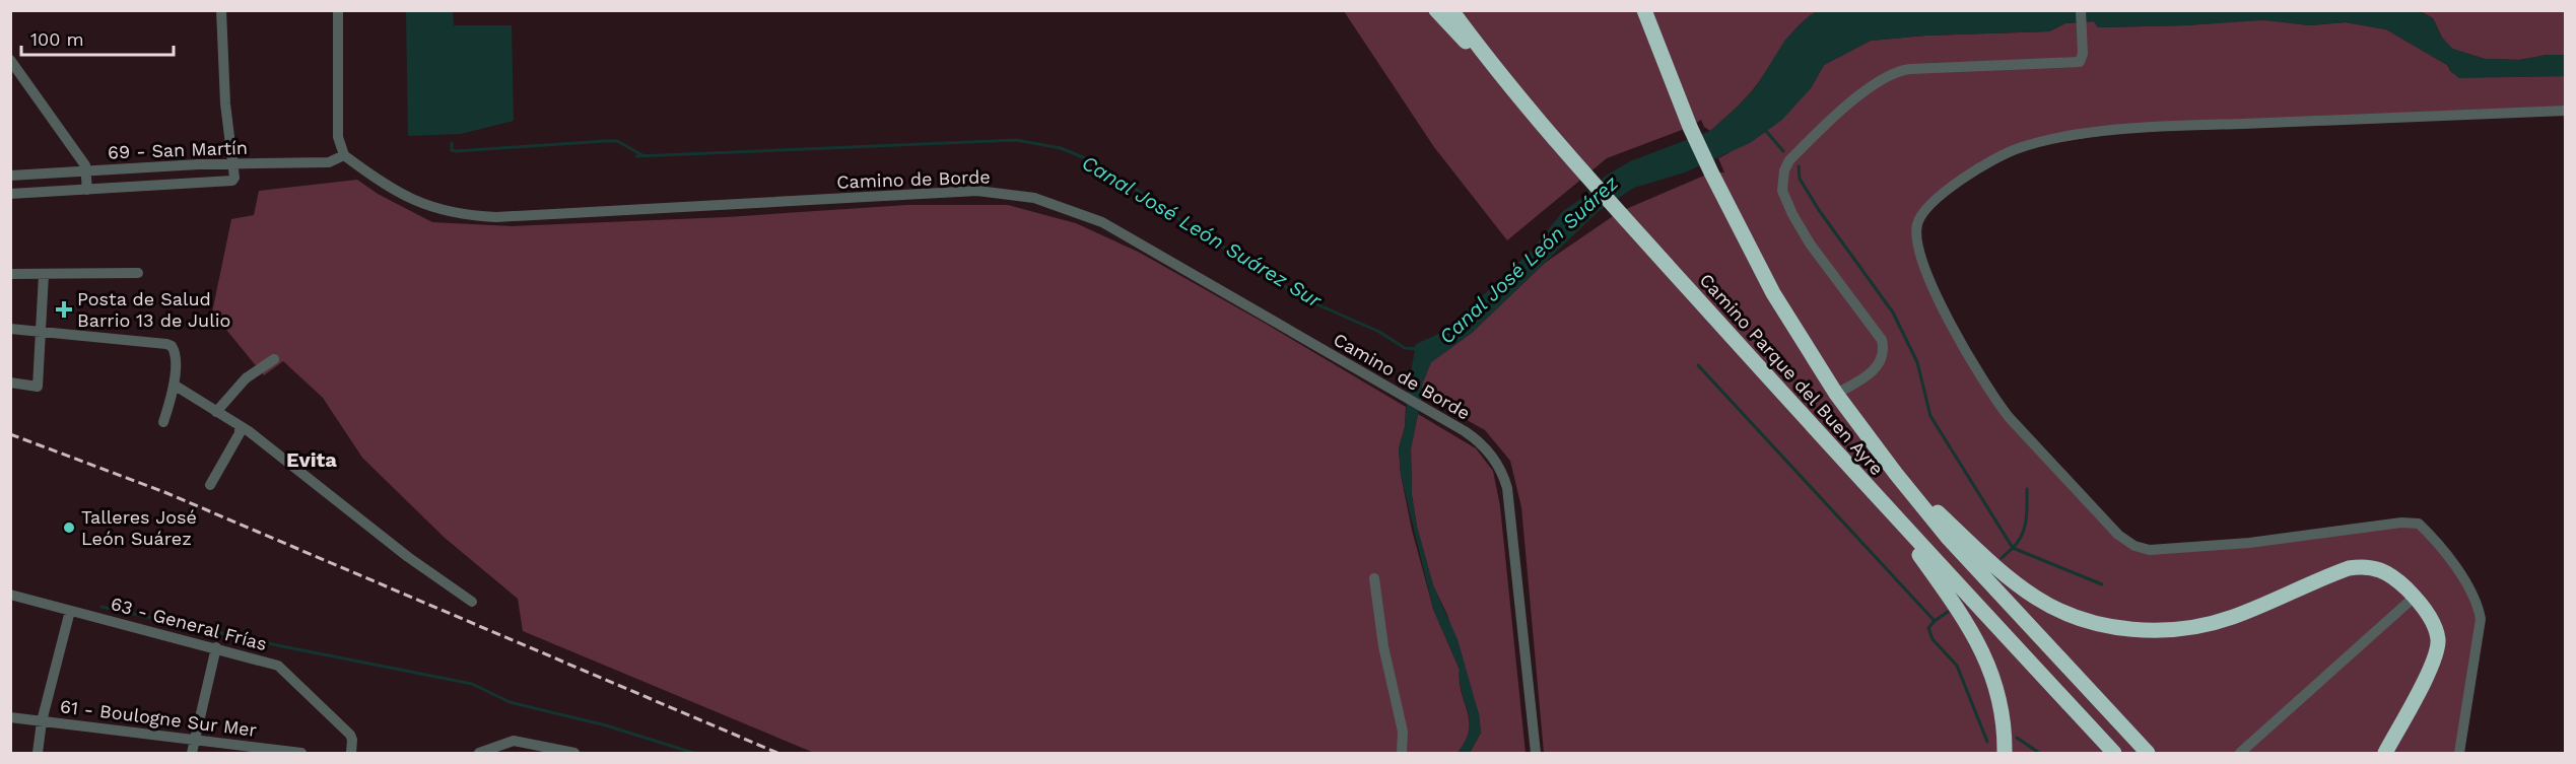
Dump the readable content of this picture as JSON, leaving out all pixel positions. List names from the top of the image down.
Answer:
{
  "streets": {
    "highway": ["Camino Parque del Buen Ayre"],
    "street": [
      "69 - San Martín",
      "Camino de Borde",
      "63 - General Frías",
      "61 - Boulogne Sur Mer"
    ]
  },
  "crossings": [
    ["69 - San Martín", "Camino de Borde"]
  ],
  "districts": ["Evita"],
  "water": ["Canal José León Suárez Sur", "Canal José León Suárez"],
  "places": {
    "health": ["Posta de Salud Barrio 13 de Julio"],
    "other": ["Talleres José León Suárez"]
  },
  "scale_bar": "100 m"
}
